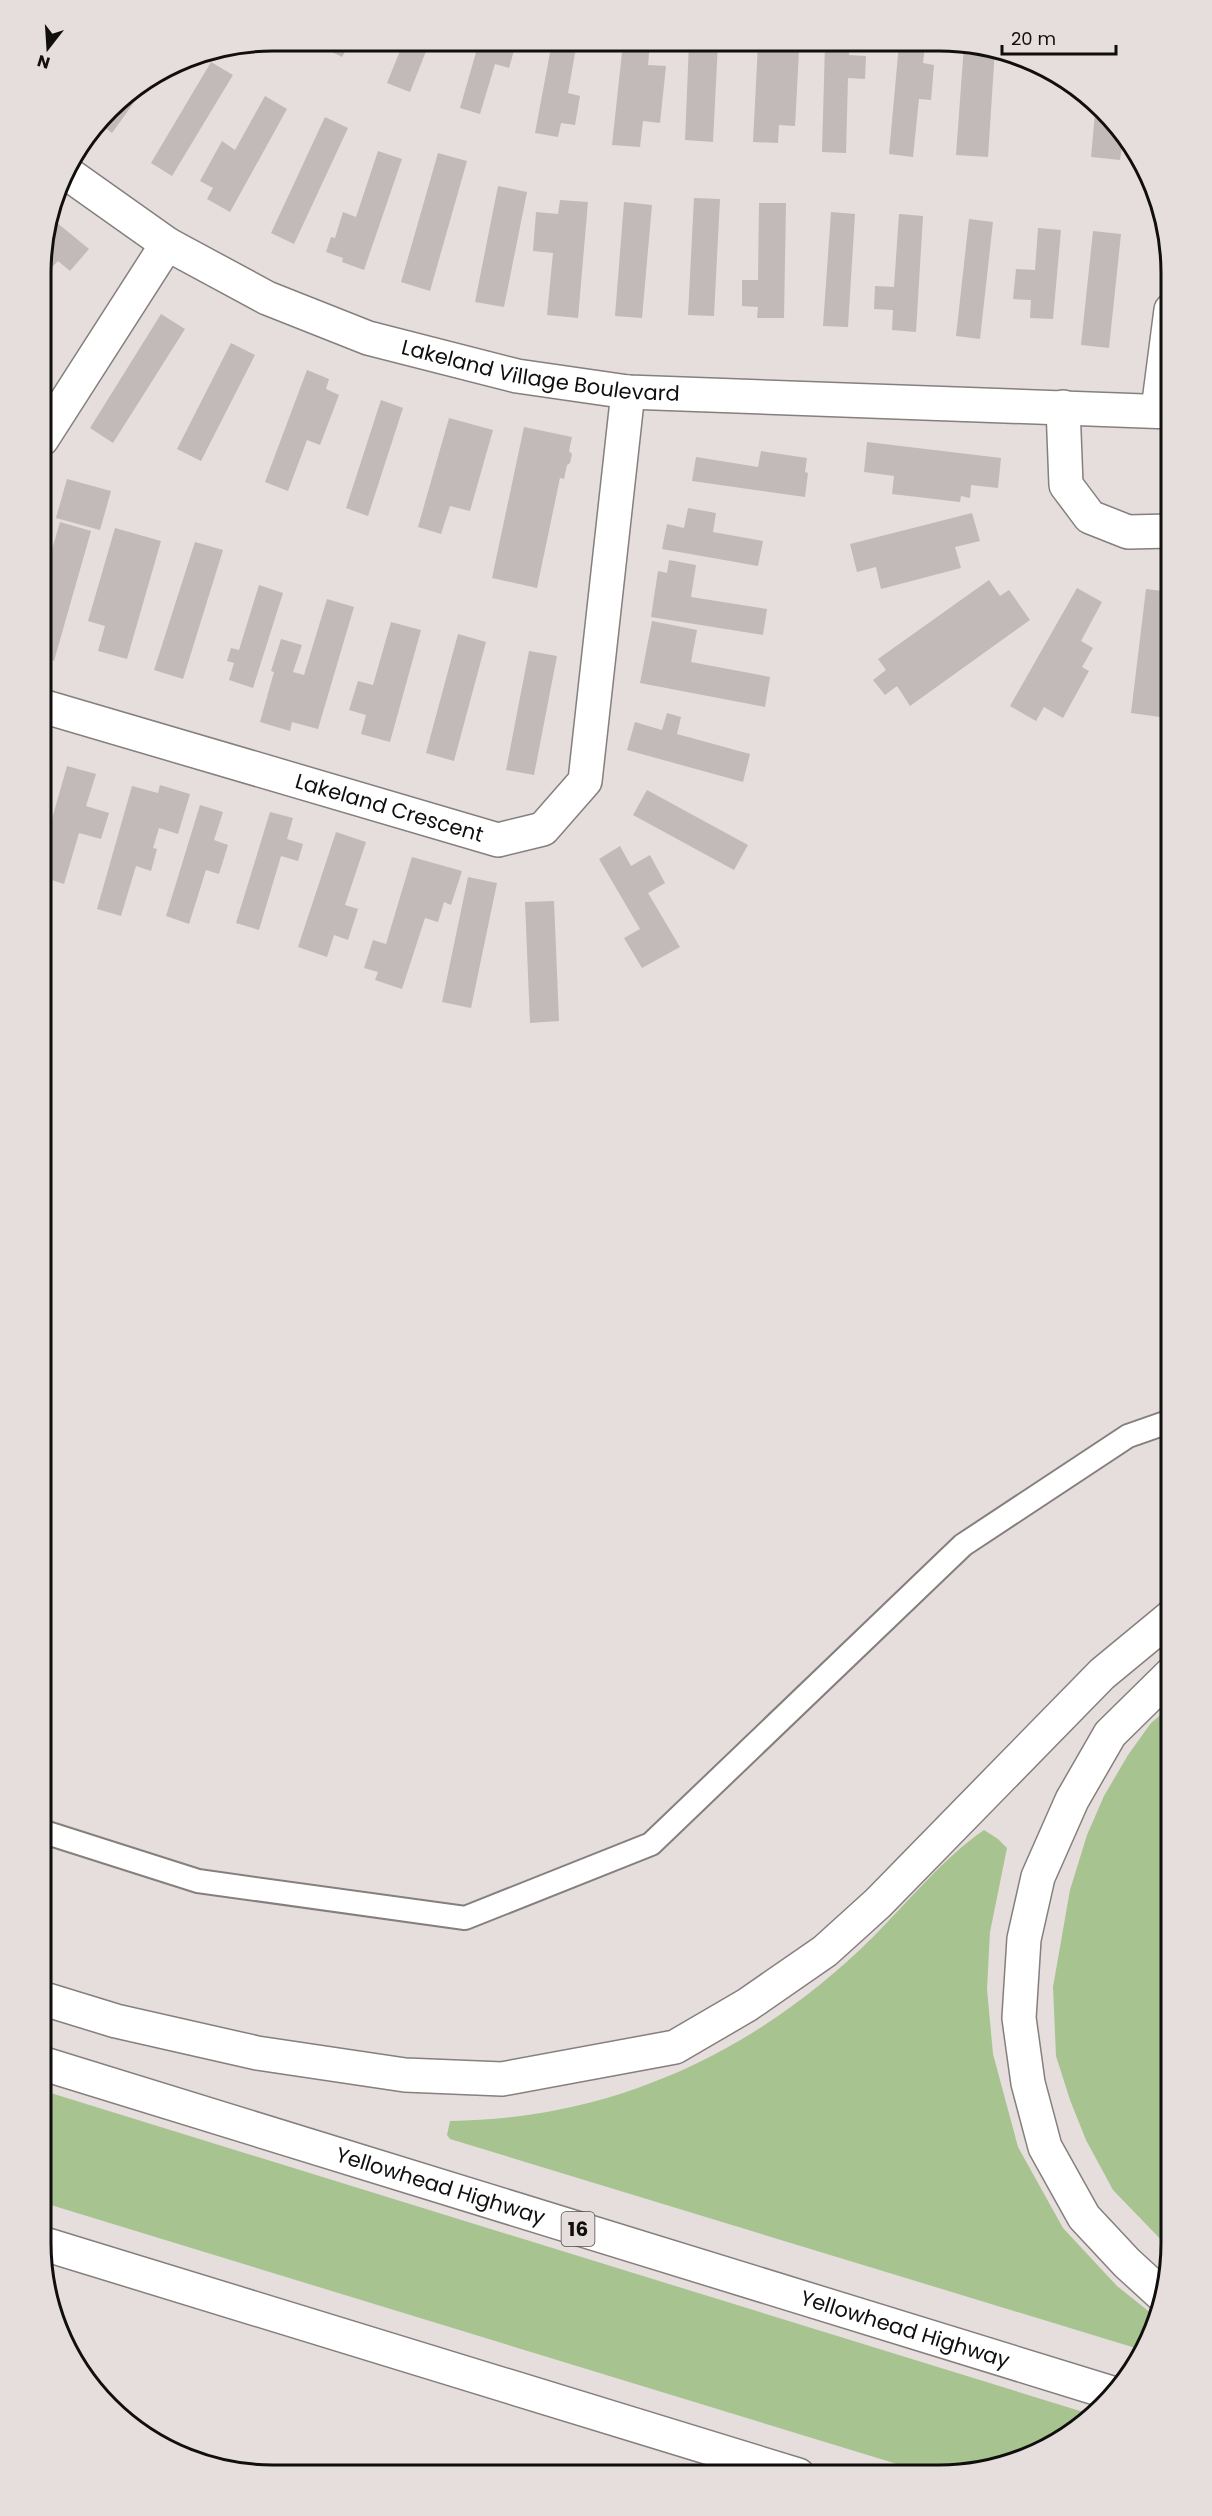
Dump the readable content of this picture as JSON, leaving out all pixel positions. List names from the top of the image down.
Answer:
{
  "streets": {
    "main road": [
      "Lakeland Village Boulevard",
      "Lakeland Crescent",
      "Yellowhead Highway",
      "16"
    ]
  },
  "crossings": [
    ["Lakeland Village Boulevard", "Lakeland Crescent"]
  ],
  "scale_bar": "20 m",
  "north": "bottom"
}
